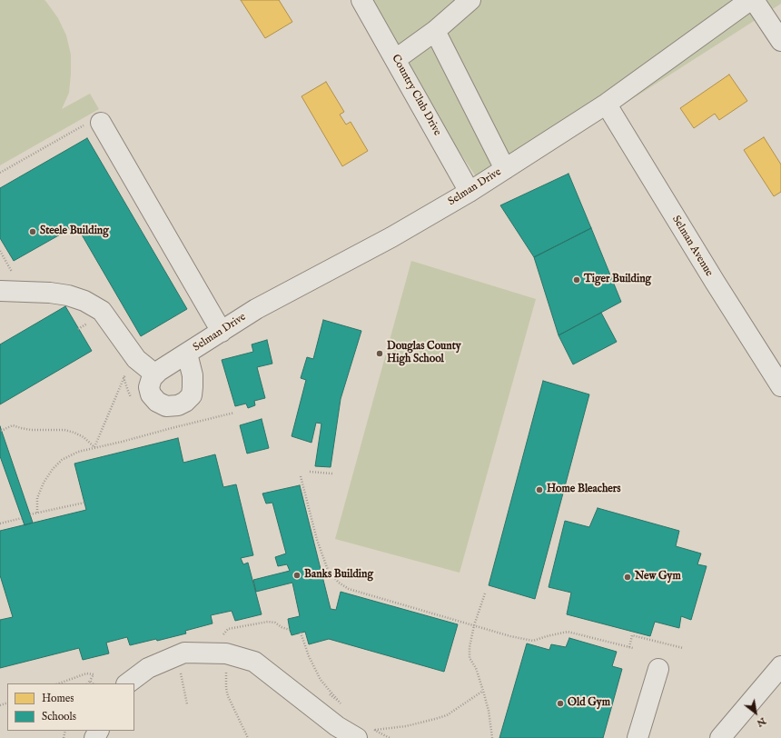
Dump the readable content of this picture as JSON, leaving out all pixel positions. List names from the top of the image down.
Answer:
{
  "streets": {
    "street": ["Country Club Drive", "Selman Drive", "Selman Avenue"]
  },
  "crossings": [
    ["Country Club Drive", "Selman Drive"],
    ["Selman Drive", "Selman Avenue"]
  ],
  "places": [
    "Steele Building",
    "Tiger Building",
    "Douglas County High School",
    "Home Bleachers",
    "Banks Building",
    "New Gym",
    "Old Gym"
  ],
  "legend": ["Homes", "Schools"],
  "north": "bottom right"
}
